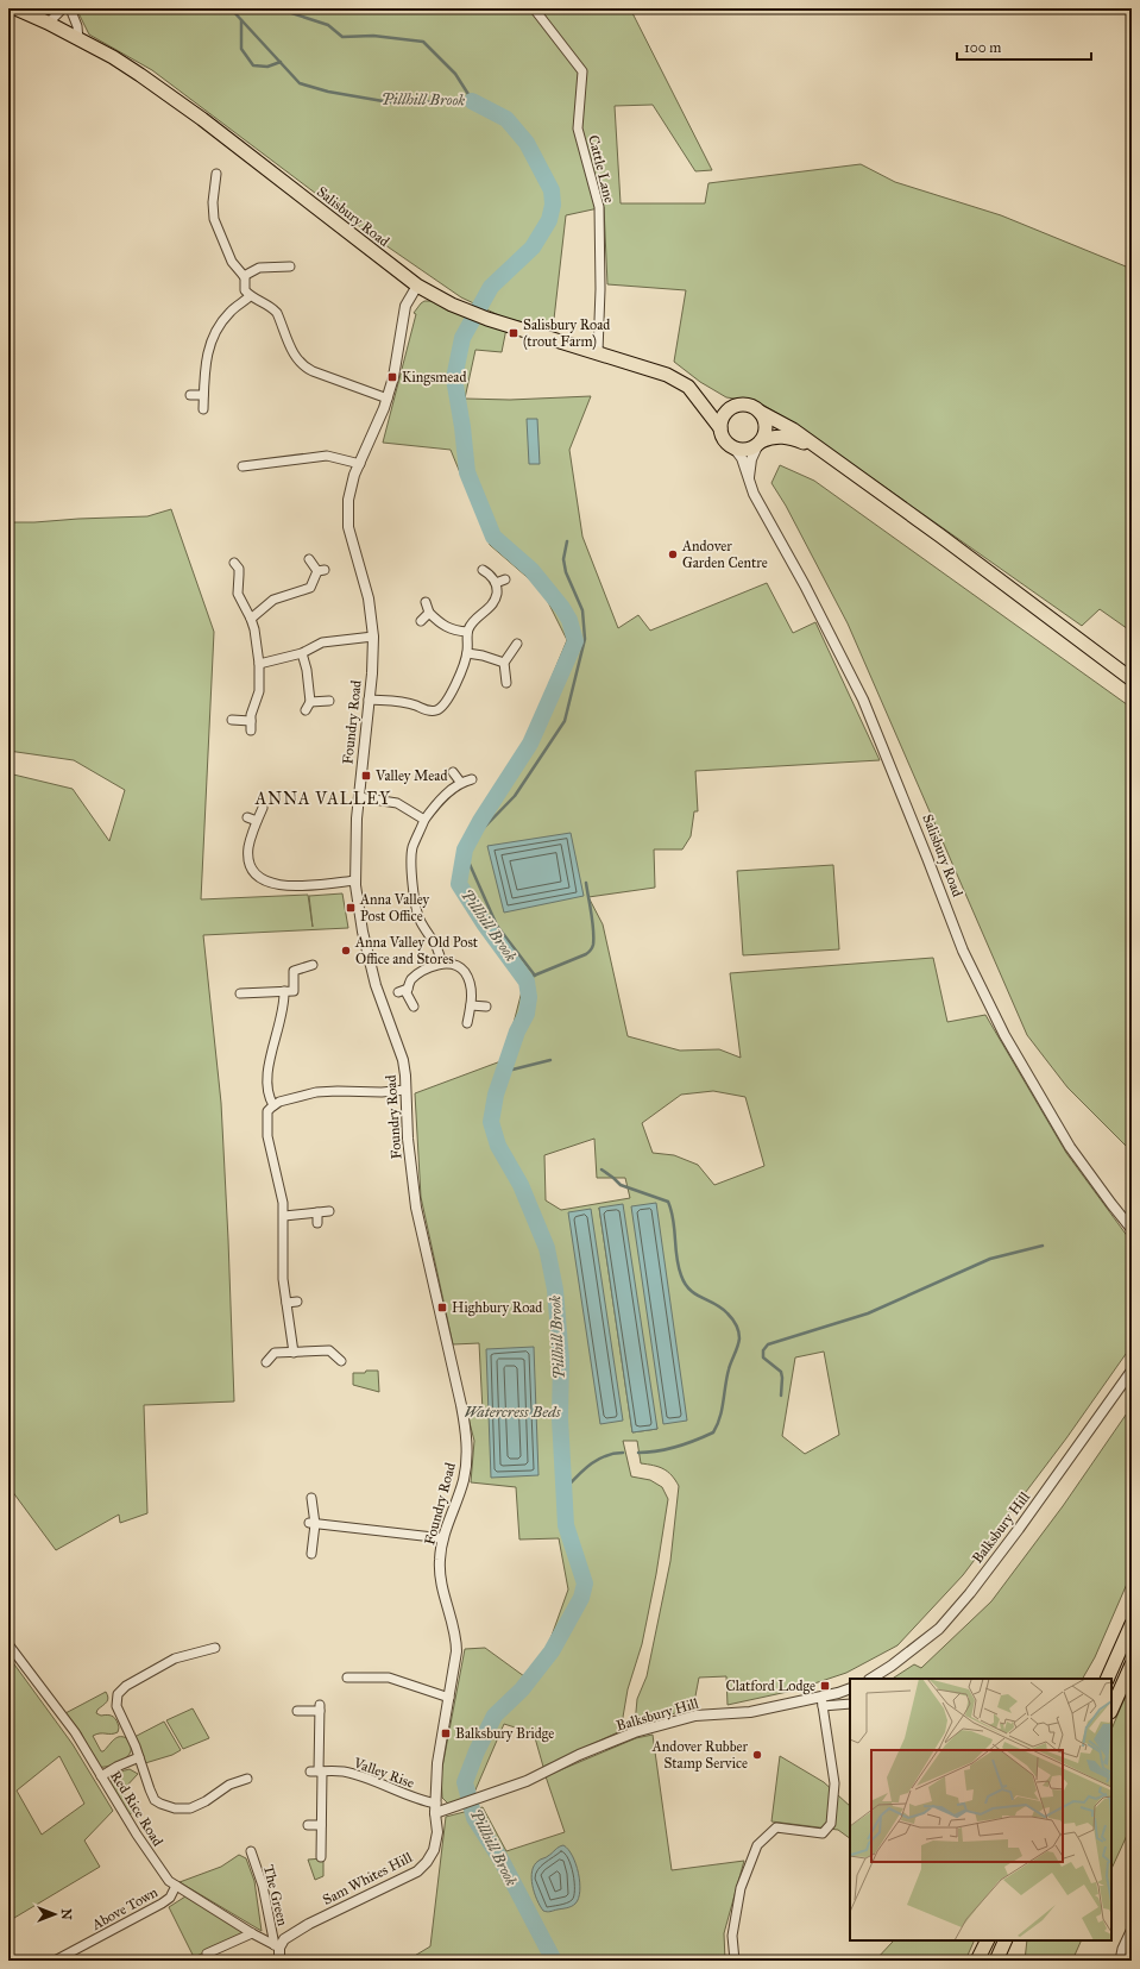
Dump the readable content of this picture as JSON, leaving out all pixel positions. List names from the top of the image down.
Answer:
{
  "streets": {
    "main road": ["Salisbury Road"],
    "street": [
      "Cattle Lane",
      "Foundry Road",
      "Balksbury Hill",
      "Valley Rise",
      "Red Rice Road",
      "Sam Whites Hill",
      "The Green",
      "Above Town"
    ]
  },
  "crossings": [
    ["Cattle Lane", "Salisbury Road"],
    ["Salisbury Road", "Foundry Road"],
    ["Foundry Road", "Balksbury Hill"],
    ["Foundry Road", "Valley Rise"],
    ["Foundry Road", "Sam Whites Hill"],
    ["Balksbury Hill", "Valley Rise"],
    ["Balksbury Hill", "Sam Whites Hill"],
    ["Valley Rise", "Sam Whites Hill"],
    ["Red Rice Road", "Sam Whites Hill"],
    ["Red Rice Road", "The Green"],
    ["Red Rice Road", "Above Town"],
    ["Sam Whites Hill", "The Green"]
  ],
  "districts": ["ANNA VALLEY"],
  "water": ["Pillhill Brook", "Watercress Beds"],
  "places": {
    "transit": [
      "Salisbury Road (trout Farm)",
      "Kingsmead",
      "Valley Mead",
      "Anna Valley Post Office",
      "Highbury Road",
      "Clatford Lodge",
      "Balksbury Bridge"
    ],
    "other": ["Andover Garden Centre", "Anna Valley Old Post Office and Stores", "Andover Rubber Stamp Service"]
  },
  "scale_bar": "100 m",
  "north": "right"
}
